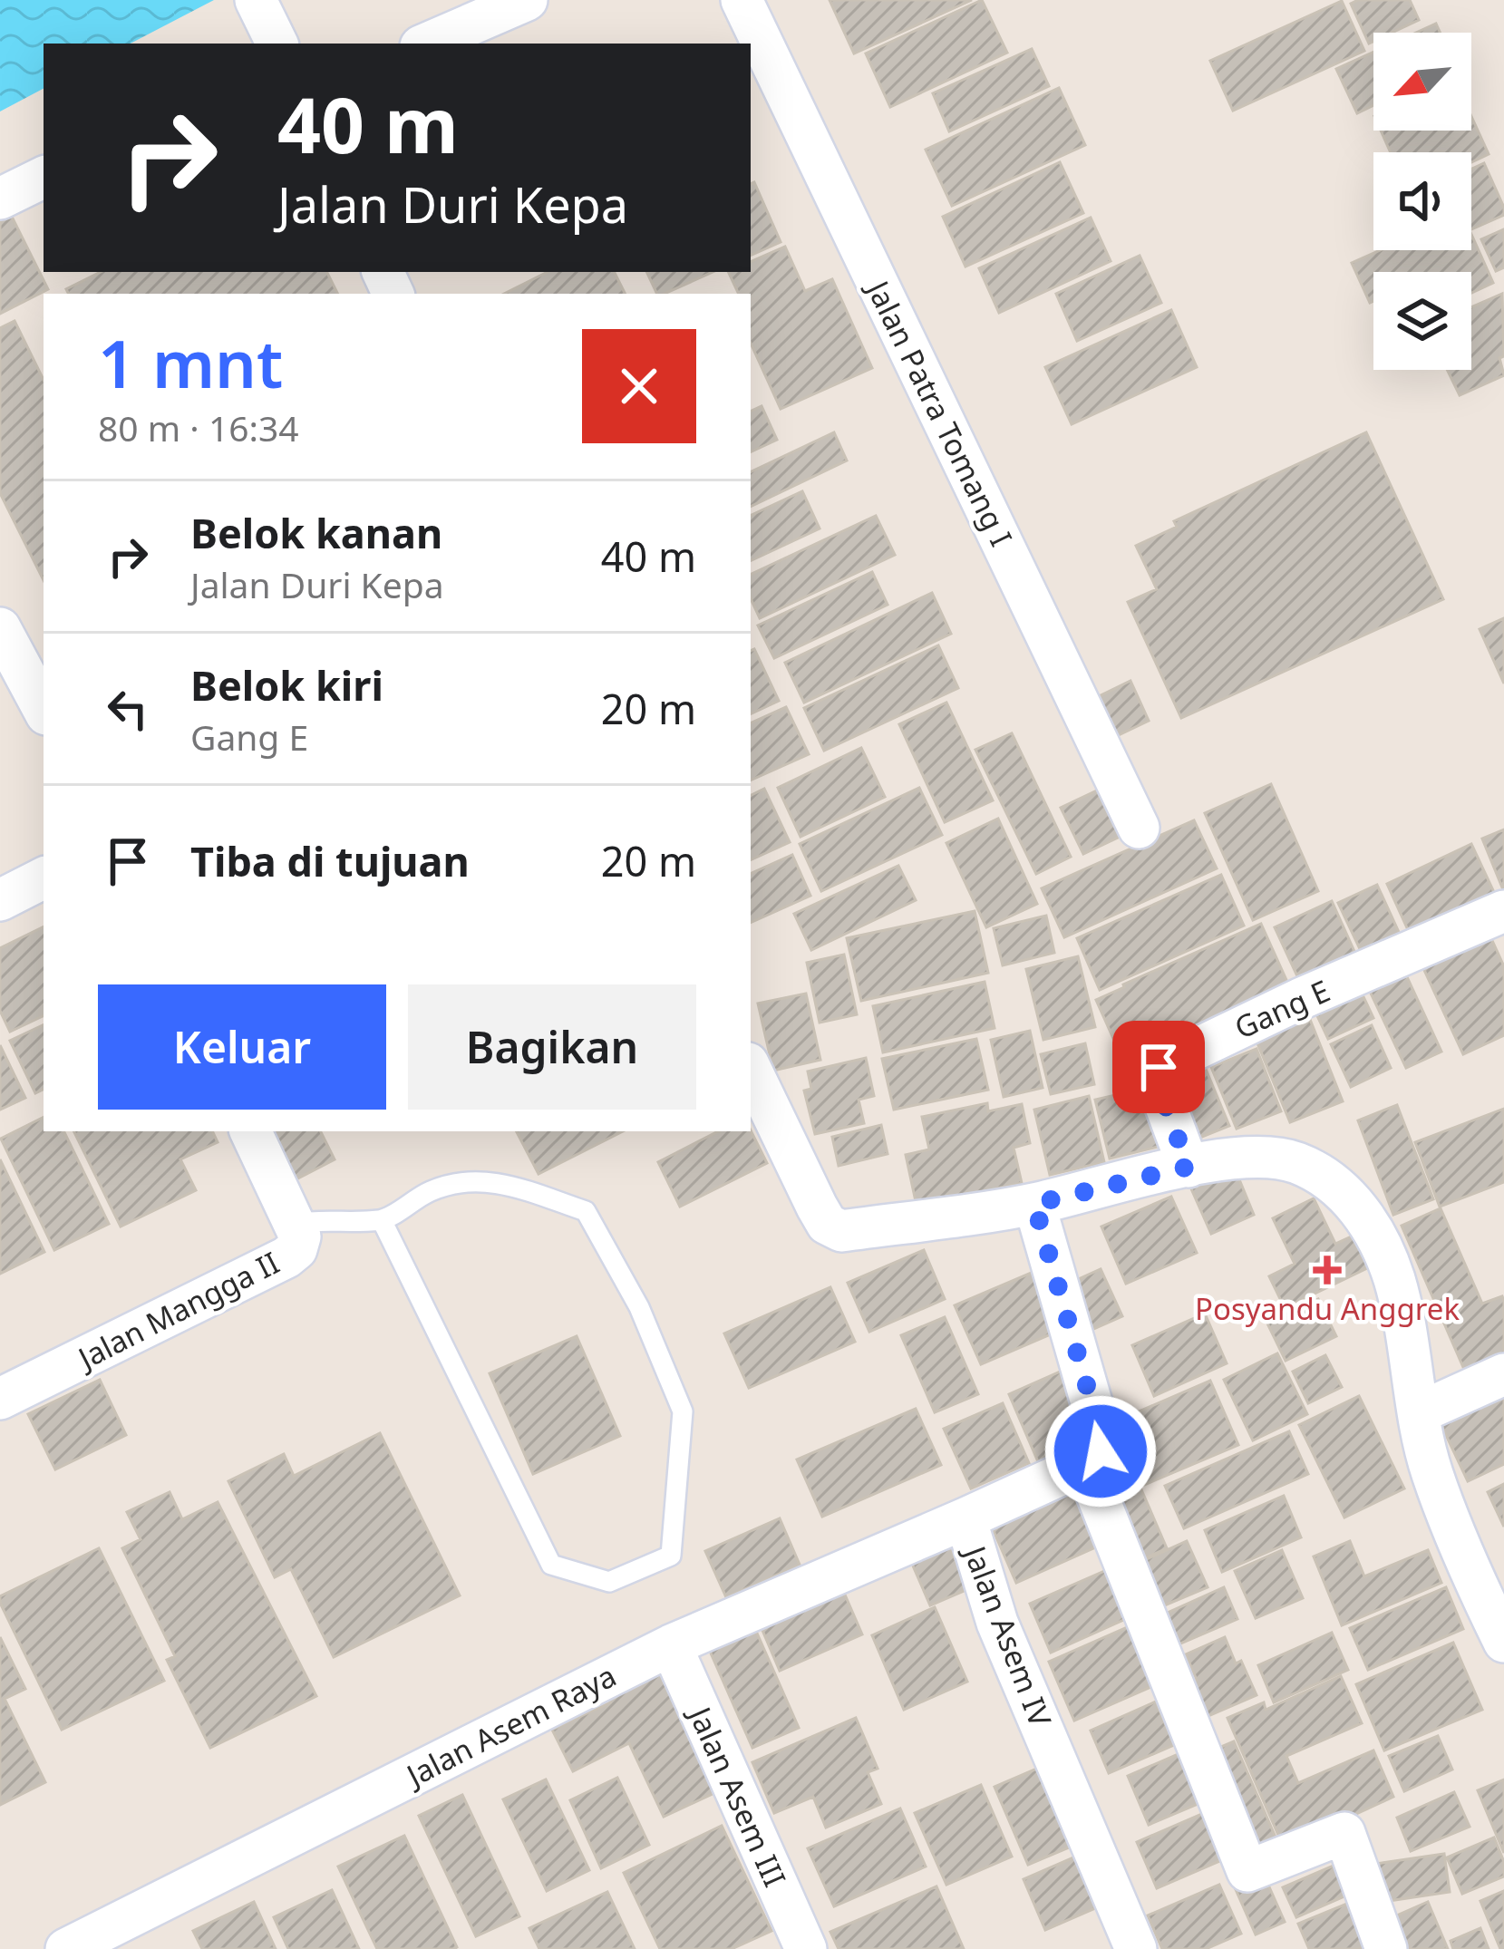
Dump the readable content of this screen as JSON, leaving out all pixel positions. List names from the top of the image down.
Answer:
{
  "streets": {
    "street": [
      "Jalan Patra Tomang I",
      "Gang E",
      "Jalan Mangga II",
      "Jalan Asem IV",
      "Jalan Asem Raya",
      "Jalan Asem III"
    ]
  },
  "crossings": [
    ["Jalan Asem IV", "Jalan Asem Raya"],
    ["Jalan Asem Raya", "Jalan Asem III"]
  ],
  "places": {
    "health": ["Posyandu Anggrek"]
  },
  "north": "bottom left",
  "page": {
    "turn": ["40 m", "Jalan Duri Kepa"],
    "heading": ["1 mnt", "80 m · 16:34"],
    "list": [
      {
        "name": "Belok kanan",
        "note": "Jalan Duri Kepa",
        "value": "40 m"
      },
      {
        "name": "Belok kiri",
        "note": "Gang E",
        "value": "20 m"
      },
      {
        "name": "Tiba di tujuan",
        "value": "20 m"
      }
    ],
    "buttons": ["Keluar", "Bagikan"]
  }
}
